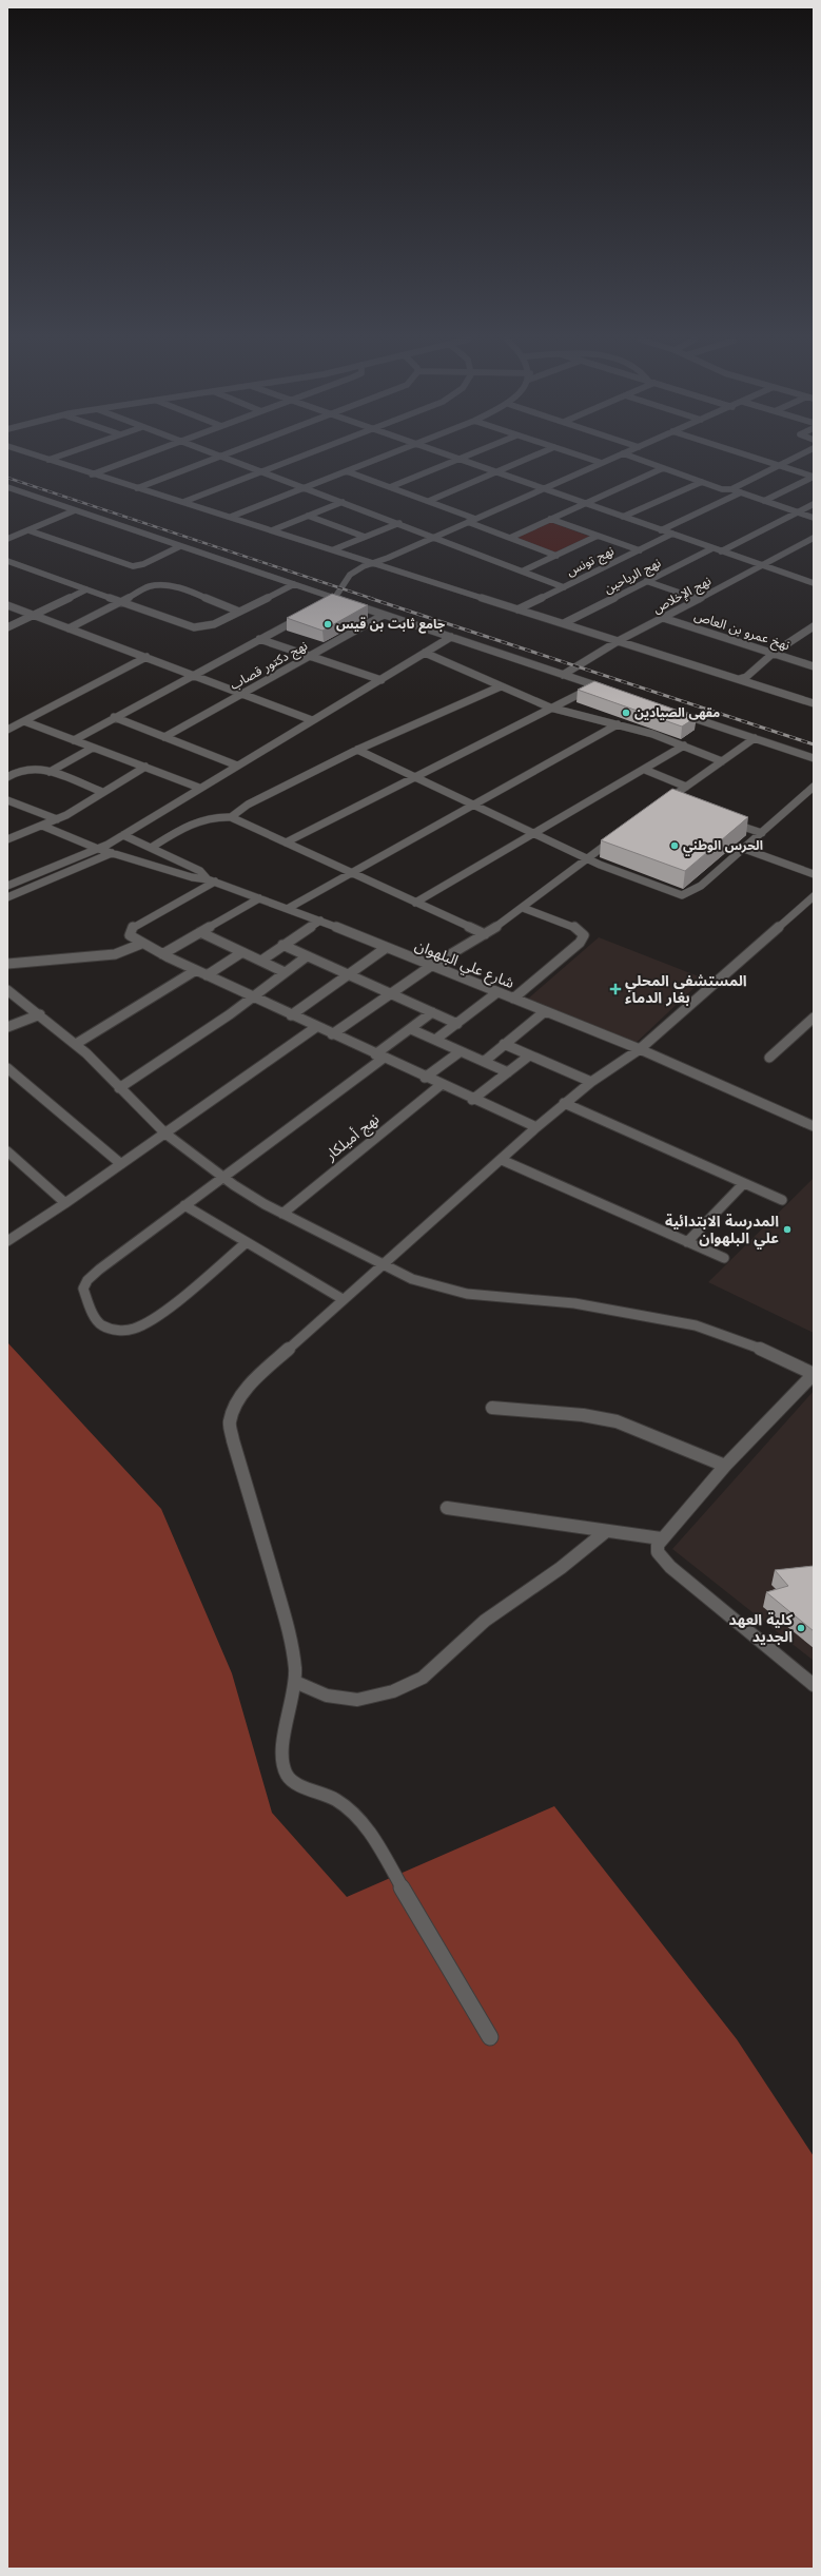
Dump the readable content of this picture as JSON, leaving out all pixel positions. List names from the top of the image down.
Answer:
{
  "streets": {
    "street": [
      "نهج تونس",
      "نهج الرياحين",
      "نهج الإخلاص",
      "نهخ عمرو بن العاص",
      "نهج دكتور قصاب",
      "شارع علي البلهوان",
      "نهج أميلكار"
    ]
  },
  "crossings": [
    ["نهج الإخلاص", "نهخ عمرو بن العاص"]
  ],
  "places": {
    "other": [
      "جامع ثابت بن قیس",
      "مقهى الصيادين",
      "الحرس الوطني",
      "المدرسة الابتدائية علي البلهوان",
      "كلية العهد الجديد"
    ],
    "health": ["المستشفى المحلي بغار الدماء"]
  }
}
